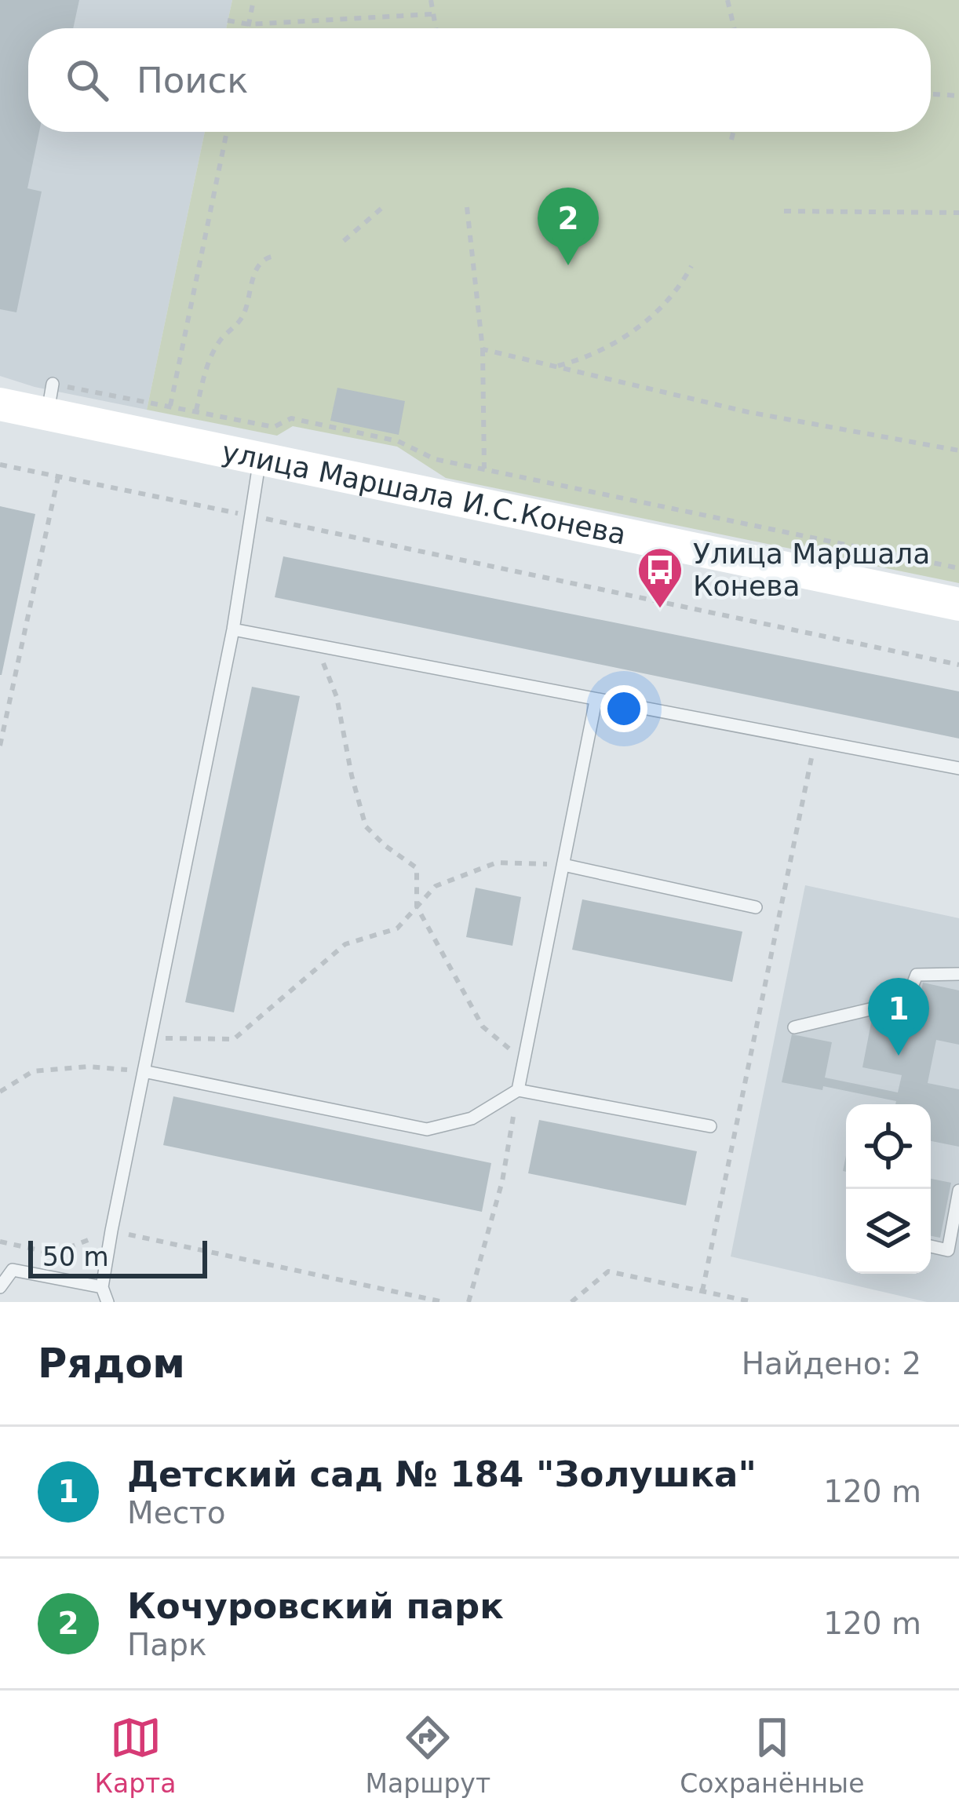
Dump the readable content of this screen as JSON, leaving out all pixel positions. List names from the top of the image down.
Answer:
{
  "streets": {
    "main road": ["улица Маршала И.С.Конева"]
  },
  "places": {
    "bus stop": ["Улица Маршала Конева"]
  },
  "scale_bar": "50 m",
  "page": {
    "search": "Поиск",
    "pins": ["2", "1"],
    "scale": "50 m",
    "heading": ["Рядом", "Найдено: 2"],
    "list": [
      {
        "mark": "1",
        "name": "Детский сад № 184 \"Золушка\"",
        "note": "Место",
        "value": "120 m"
      },
      {
        "mark": "2",
        "name": "Кочуровский парк",
        "note": "Парк",
        "value": "120 m"
      }
    ],
    "nav": ["Карта", "Маршрут", "Сохранённые"]
  }
}
